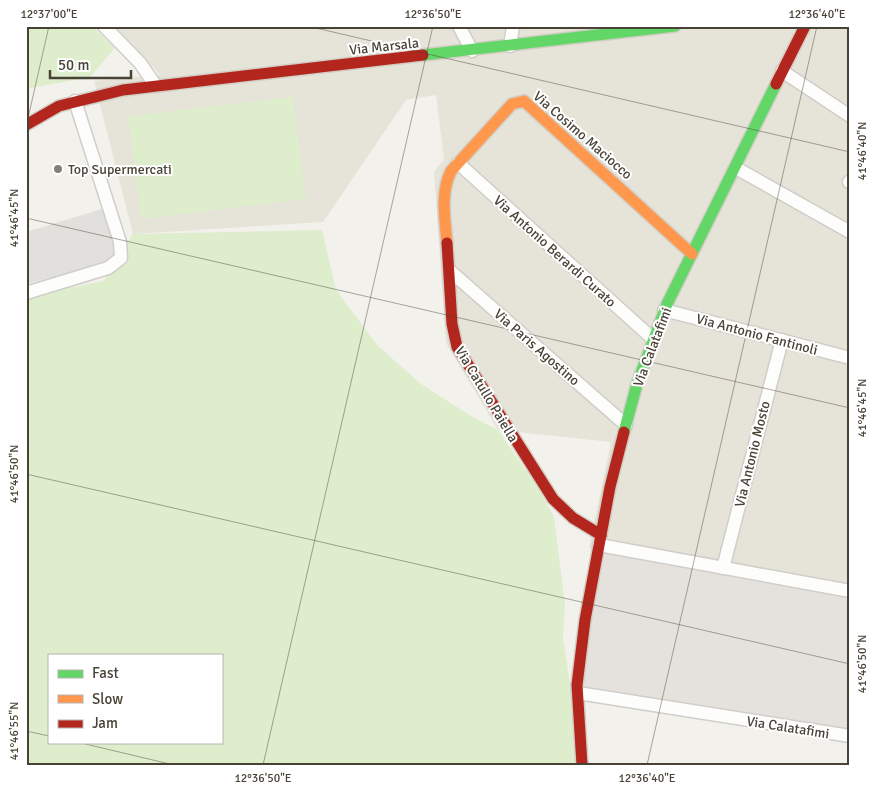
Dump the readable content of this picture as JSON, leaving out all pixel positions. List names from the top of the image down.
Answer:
{
  "streets": {
    "street": [
      "Via Marsala",
      "Via Cosimo Maciocco",
      "Via Antonio Berardi Curato",
      "Via Antonio Fantinoli",
      "Via Paris Agostino",
      "Via Calatafimi",
      "Via Catullo Paiella",
      "Via Antonio Mosto"
    ]
  },
  "crossings": [
    ["Via Cosimo Maciocco", "Via Antonio Berardi Curato"],
    ["Via Cosimo Maciocco", "Via Calatafimi"],
    ["Via Cosimo Maciocco", "Via Catullo Paiella"],
    ["Via Antonio Berardi Curato", "Via Calatafimi"],
    ["Via Antonio Berardi Curato", "Via Catullo Paiella"],
    ["Via Antonio Fantinoli", "Via Calatafimi"],
    ["Via Antonio Fantinoli", "Via Antonio Mosto"],
    ["Via Paris Agostino", "Via Calatafimi"],
    ["Via Paris Agostino", "Via Catullo Paiella"],
    ["Via Calatafimi", "Via Catullo Paiella"],
    ["Via Catullo Paiella", "Via Antonio Mosto"]
  ],
  "places": ["Top Supermercati"],
  "legend": ["Fast", "Slow", "Jam"],
  "scale_bar": "50 m",
  "coordinates": [
    "12°37'00\"E",
    "12°36'50\"E",
    "12°36'40\"E",
    "41°46'40\"N",
    "41°46'45\"N",
    "41°46'50\"N",
    "41°46'55\"N"
  ]
}
